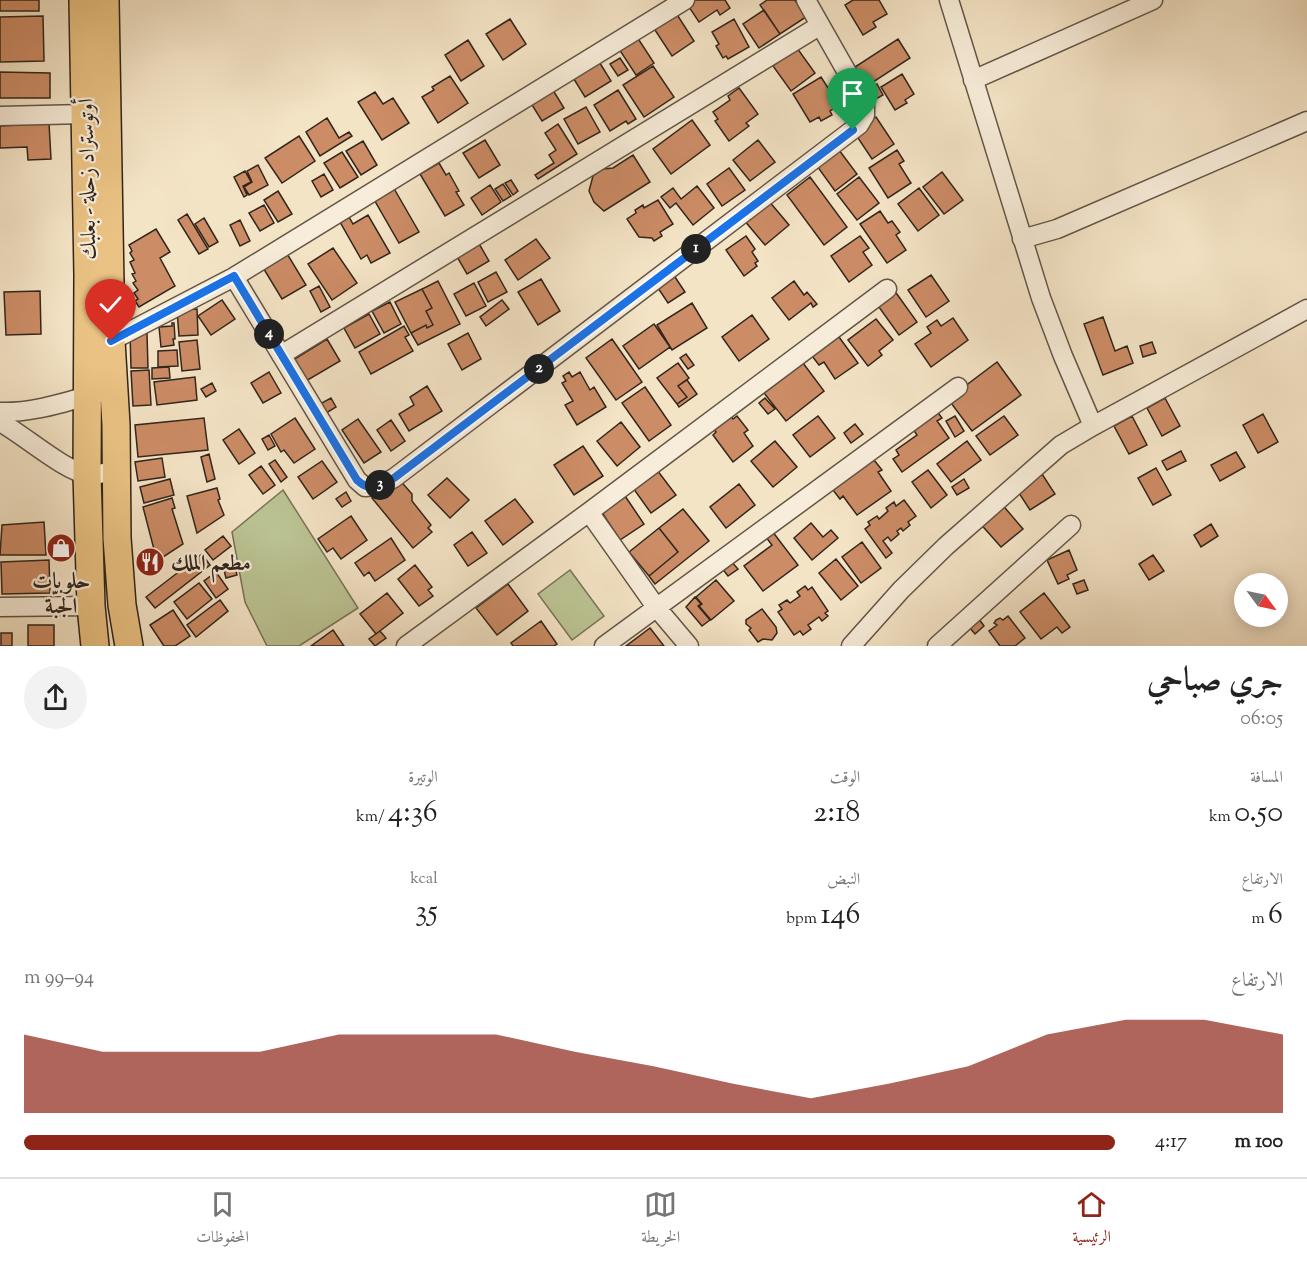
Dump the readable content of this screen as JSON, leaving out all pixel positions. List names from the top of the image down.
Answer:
{
  "streets": {
    "highway": ["أوتوستراد زحلة - بعلبك"]
  },
  "places": {
    "shop": ["حلويات الجبّة"],
    "restaurant": ["مطعم الملك"]
  },
  "north": "bottom right",
  "page": {
    "pins": [
      "1",
      "4",
      "2",
      "3"
    ],
    "heading": ["جري صباحي", "06:05"],
    "stats": [
      ["المسافة", "0.50 km"],
      ["الوقت", "2:18"],
      ["الوتيرة", "4:36 /km"],
      ["الارتفاع", "6 m"],
      ["النبض", "146 bpm"],
      ["kcal", "35"]
    ],
    "chart": ["الارتفاع", "94–99 m"],
    "list": [
      {
        "name": "100 m",
        "note": "4:17"
      }
    ],
    "tabs": ["الرئيسية", "الخريطة", "المحفوظات"]
  }
}
